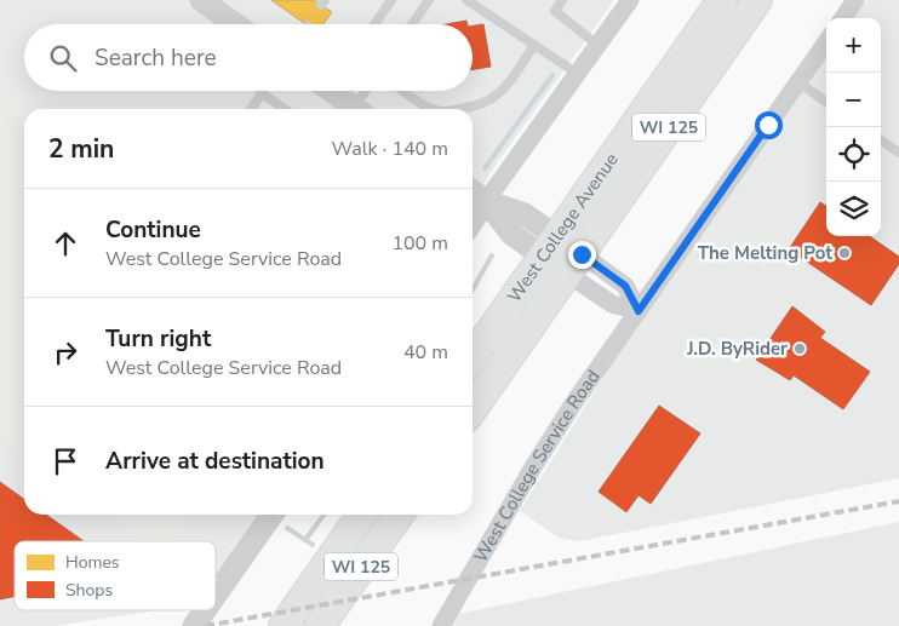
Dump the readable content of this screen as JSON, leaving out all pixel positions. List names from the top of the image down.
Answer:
{
  "streets": {
    "main road": ["WI 125", "West College Avenue"],
    "street": ["West College Service Road"]
  },
  "places": ["The Melting Pot", "J.D. ByRider"],
  "legend": ["Homes", "Shops"],
  "page": {
    "map_buttons": ["+", "−"],
    "search": "Search here",
    "heading": ["2 min", "Walk · 140 m"],
    "list": [
      ["Continue", "West College Service Road", "100 m"],
      ["Turn right", "West College Service Road", "40 m"],
      "Arrive at destination"
    ]
  }
}
